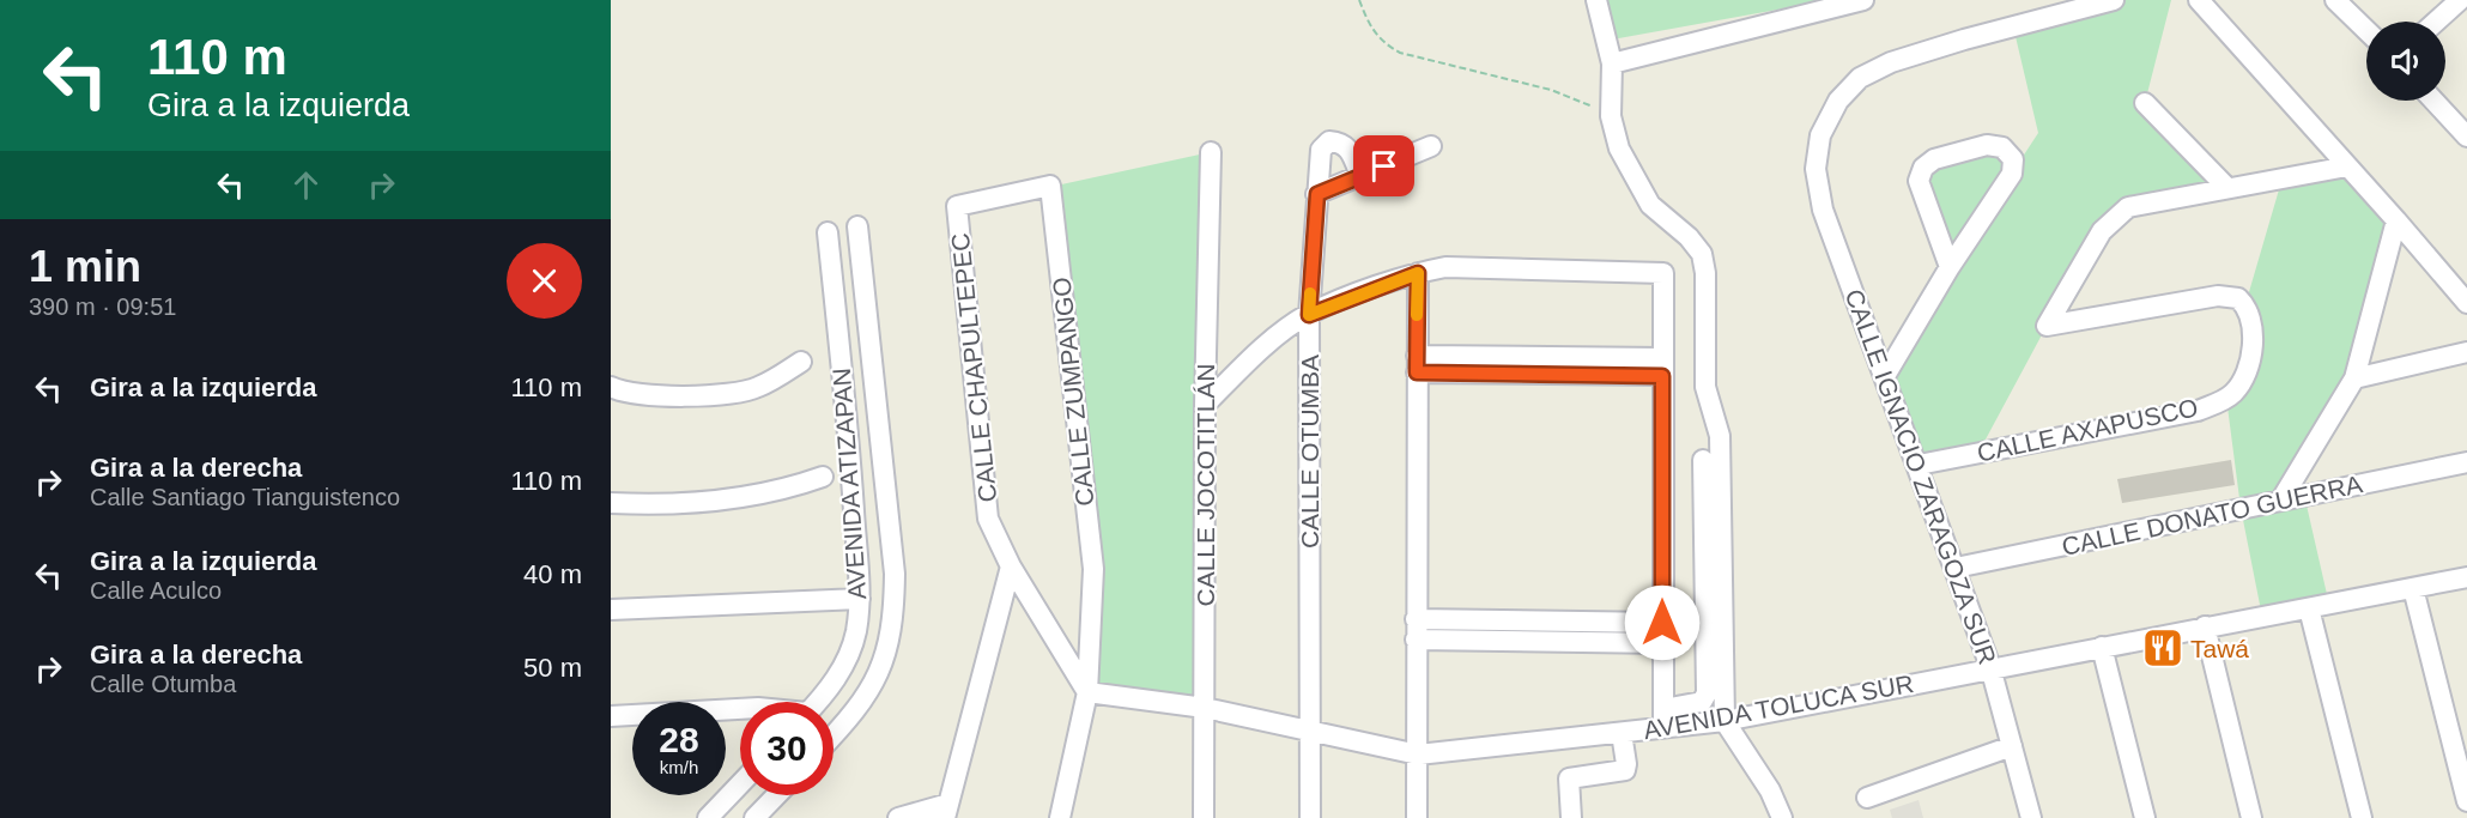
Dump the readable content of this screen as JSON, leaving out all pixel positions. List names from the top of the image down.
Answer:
{
  "streets": {
    "street": [
      "CALLE CHAPULTEPEC",
      "CALLE ZUMPANGO",
      "CALLE AXAPUSCO",
      "CALLE OTUMBA",
      "CALLE IGNACIO ZARAGOZA SUR",
      "AVENIDA ATIZAPAN",
      "CALLE JOCOTITLÁN",
      "CALLE DONATO GUERRA",
      "AVENIDA TOLUCA SUR"
    ]
  },
  "crossings": [
    ["CALLE CHAPULTEPEC", "CALLE ZUMPANGO"],
    ["CALLE CHAPULTEPEC", "AVENIDA TOLUCA SUR"],
    ["CALLE ZUMPANGO", "AVENIDA TOLUCA SUR"],
    ["CALLE AXAPUSCO", "CALLE IGNACIO ZARAGOZA SUR"],
    ["CALLE OTUMBA", "AVENIDA TOLUCA SUR"],
    ["CALLE IGNACIO ZARAGOZA SUR", "CALLE DONATO GUERRA"],
    ["CALLE IGNACIO ZARAGOZA SUR", "AVENIDA TOLUCA SUR"],
    ["CALLE JOCOTITLÁN", "AVENIDA TOLUCA SUR"]
  ],
  "places": {
    "restaurant": ["Tawá"]
  },
  "page": {
    "turn": ["110 m", "Gira a la izquierda"],
    "heading": ["1 min", "390 m · 09:51"],
    "list": [
      {
        "name": "Gira a la izquierda",
        "value": "110 m"
      },
      {
        "name": "Gira a la derecha",
        "note": "Calle Santiago Tianguistenco",
        "value": "110 m"
      },
      {
        "name": "Gira a la izquierda",
        "note": "Calle Aculco",
        "value": "40 m"
      },
      {
        "name": "Gira a la derecha",
        "note": "Calle Otumba",
        "value": "50 m"
      }
    ],
    "speed": "28 km/h",
    "limit": "30"
  }
}
